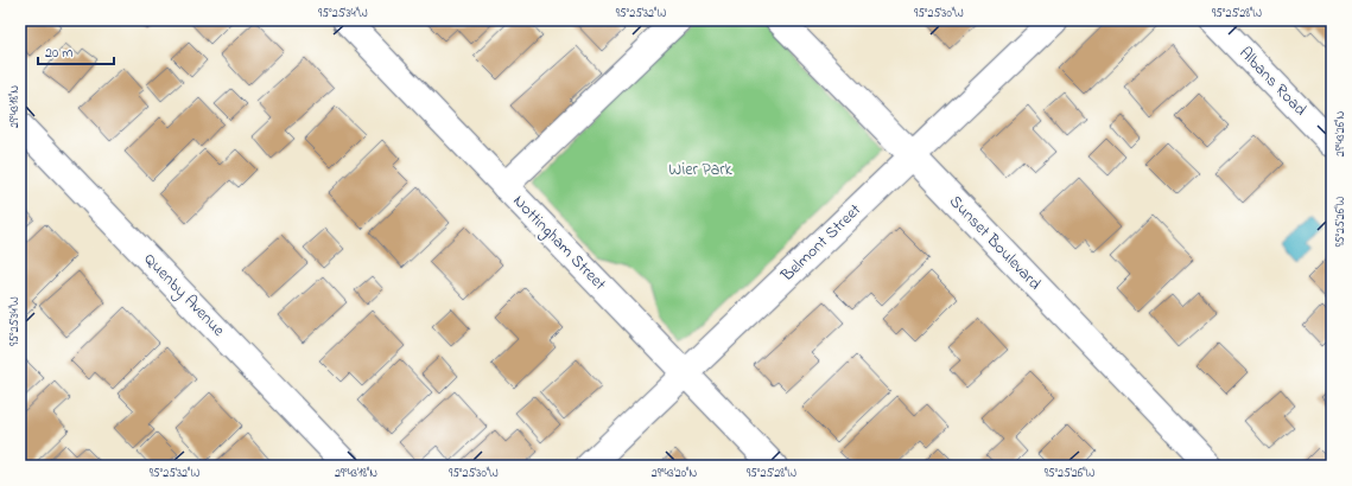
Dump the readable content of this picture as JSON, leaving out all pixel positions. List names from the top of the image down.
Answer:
{
  "streets": {
    "street": [
      "Albans Road",
      "Nottingham Street",
      "Belmont Street",
      "Sunset Boulevard",
      "Quenby Avenue"
    ]
  },
  "crossings": [
    ["Nottingham Street", "Belmont Street"],
    ["Belmont Street", "Sunset Boulevard"]
  ],
  "parks": ["Wier Park"],
  "scale_bar": "20 m",
  "coordinates": [
    "95°25'34\"W",
    "95°25'32\"W",
    "95°25'30\"W",
    "95°25'28\"W",
    "29°43'18\"N",
    "29°43'26\"N",
    "95°25'26\"W",
    "29°43'20\"N"
  ]
}
